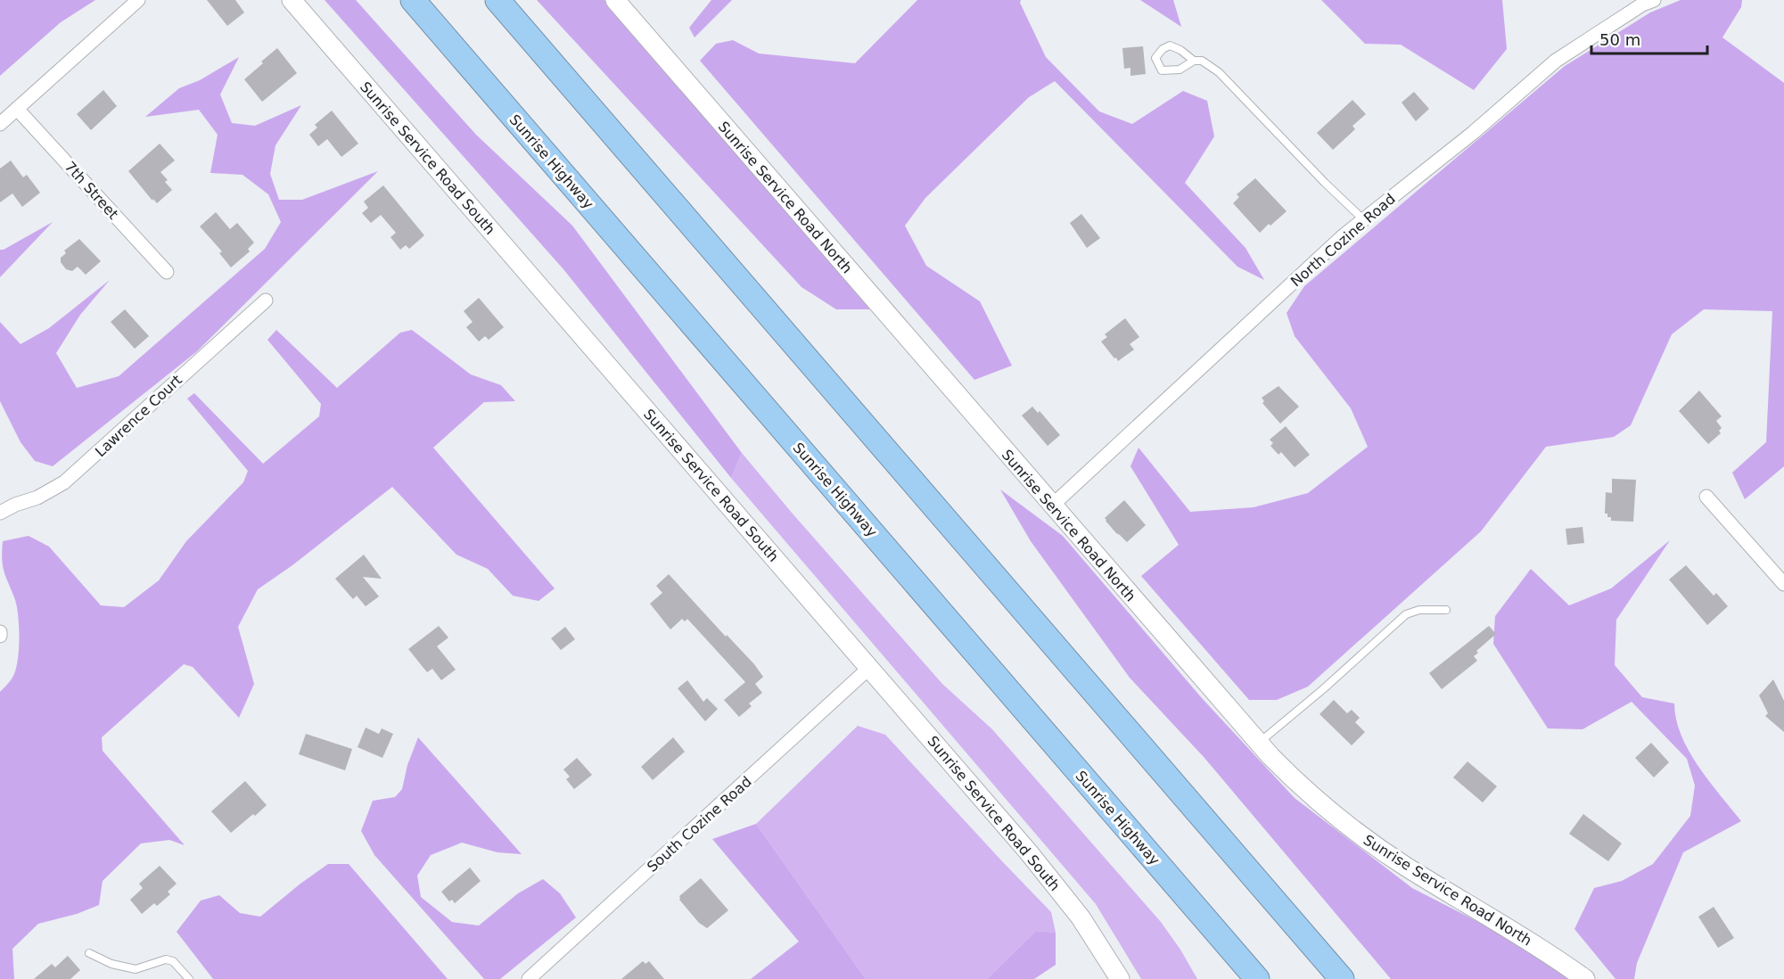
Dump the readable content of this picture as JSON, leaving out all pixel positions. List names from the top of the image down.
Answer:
{
  "streets": {
    "highway": ["Sunrise Highway"],
    "street": [
      "Sunrise Service Road South",
      "7th Street",
      "Sunrise Service Road North",
      "North Cozine Road",
      "Lawrence Court",
      "South Cozine Road"
    ]
  },
  "crossings": [
    ["Sunrise Service Road South", "South Cozine Road"],
    ["Sunrise Service Road North", "North Cozine Road"]
  ],
  "scale_bar": "50 m"
}
